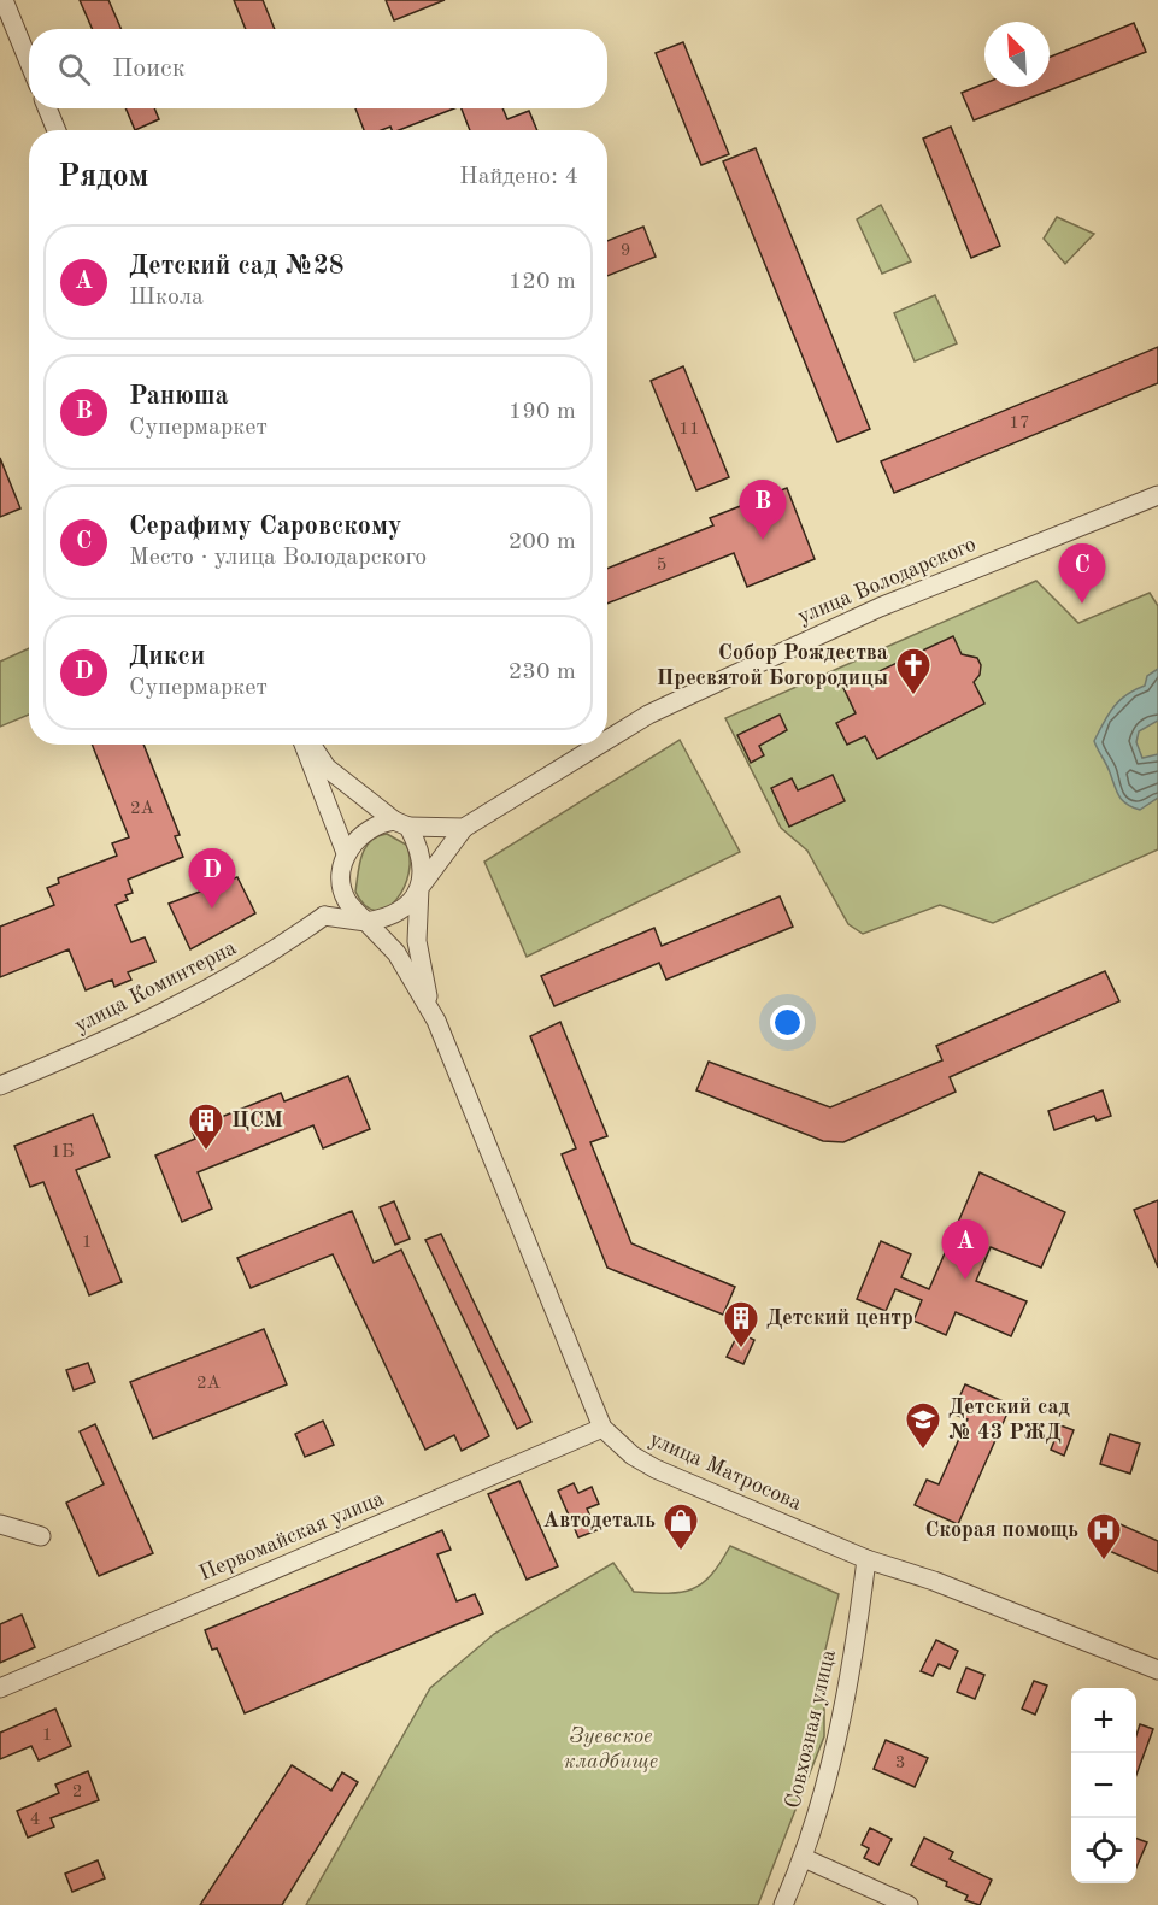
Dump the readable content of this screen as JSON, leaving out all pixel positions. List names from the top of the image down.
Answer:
{
  "streets": {
    "street": [
      "улица Володарского",
      "улица Коминтерна",
      "улица Матросова",
      "Первомайская улица",
      "Совхозная улица"
    ]
  },
  "crossings": [
    ["улица Матросова", "Первомайская улица"],
    ["улица Матросова", "Совхозная улица"]
  ],
  "parks": ["Зуевское кладбище"],
  "places": {
    "church": ["Собор Рождества Пресвятой Богородицы"],
    "building": ["ЦСМ", "Детский центр"],
    "school or university": ["Детский сад № 43 РЖД"],
    "shop": ["Автодеталь"],
    "hospital": ["Скорая помощь"]
  },
  "house_numbers": [
    "9",
    "17",
    "11",
    "5",
    "2А",
    "1Б",
    "1",
    "2А",
    "1",
    "3",
    "2",
    "4"
  ],
  "north": "top left",
  "page": {
    "search": "Поиск",
    "heading": ["Рядом", "Найдено: 4"],
    "list": [
      {
        "mark": "A",
        "name": "Детский сад №28",
        "note": "Школа",
        "value": "120 m"
      },
      {
        "mark": "B",
        "name": "Ранюша",
        "note": "Супермаркет",
        "value": "190 m"
      },
      {
        "mark": "C",
        "name": "Серафиму Саровскому",
        "note": "Место · улица Володарского",
        "value": "200 m"
      },
      {
        "mark": "D",
        "name": "Дикси",
        "note": "Супермаркет",
        "value": "230 m"
      }
    ],
    "pins": [
      "B",
      "C",
      "D",
      "A"
    ],
    "map_buttons": ["+", "−"]
  }
}
